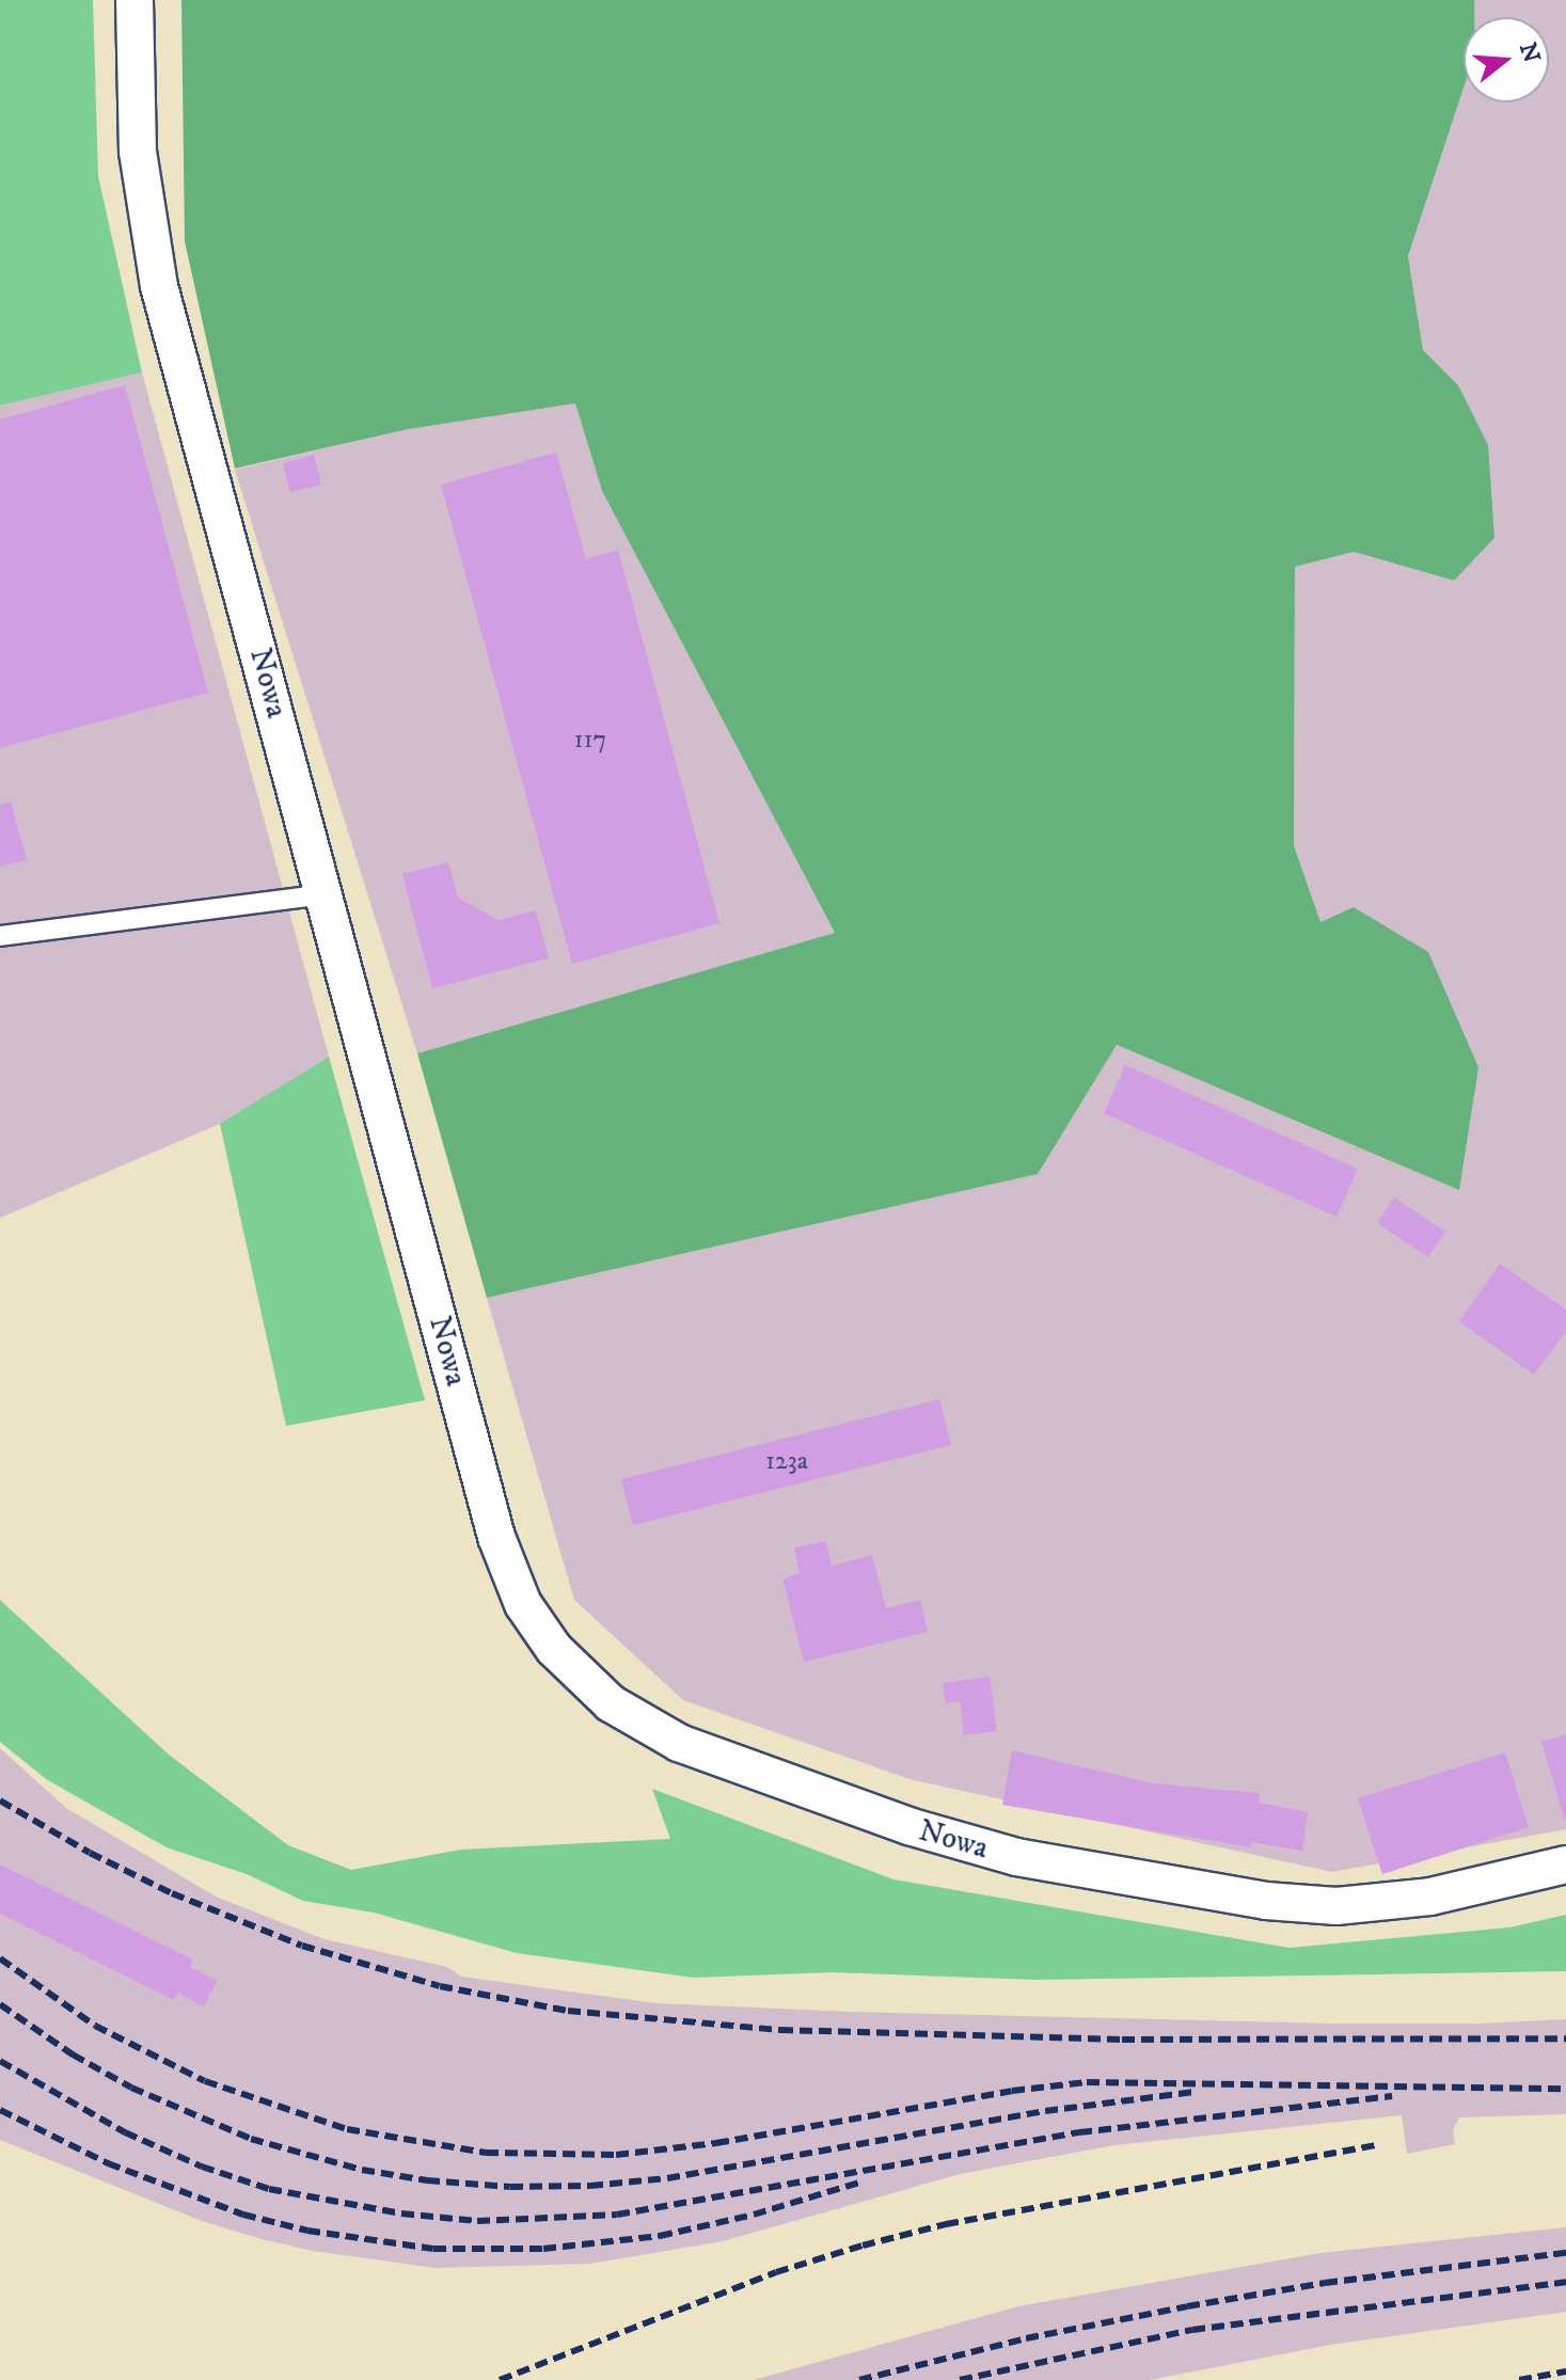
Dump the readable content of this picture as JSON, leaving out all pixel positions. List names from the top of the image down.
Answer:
{
  "streets": {
    "street": ["Nowa"]
  },
  "house_numbers": ["117", "123a"],
  "north": "right"
}
